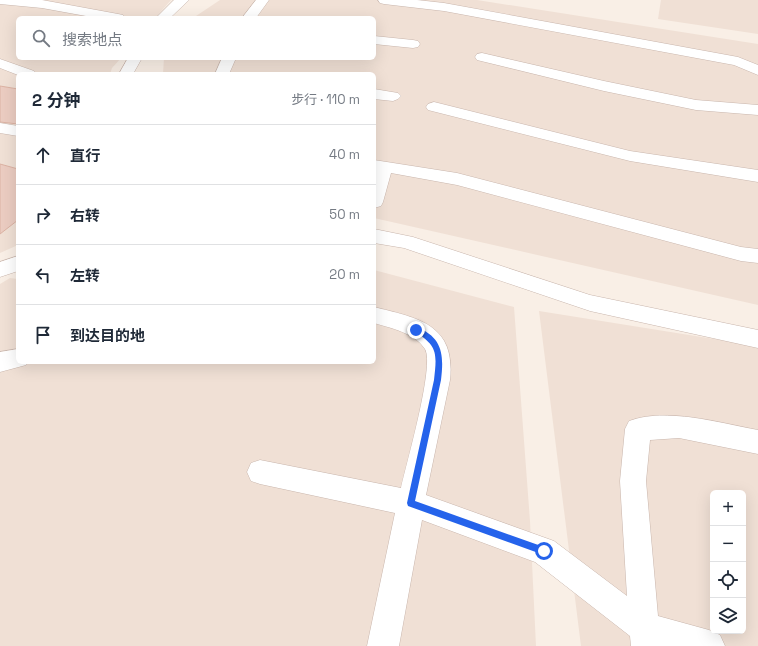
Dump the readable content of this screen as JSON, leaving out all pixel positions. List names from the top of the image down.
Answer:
{
  "page": {
    "search": "搜索地点",
    "heading": ["2 分钟", "步行 · 110 m"],
    "list": [
      ["直行", "40 m"],
      ["右转", "50 m"],
      ["左转", "20 m"],
      "到达目的地"
    ],
    "map_buttons": ["+", "−"]
  }
}
